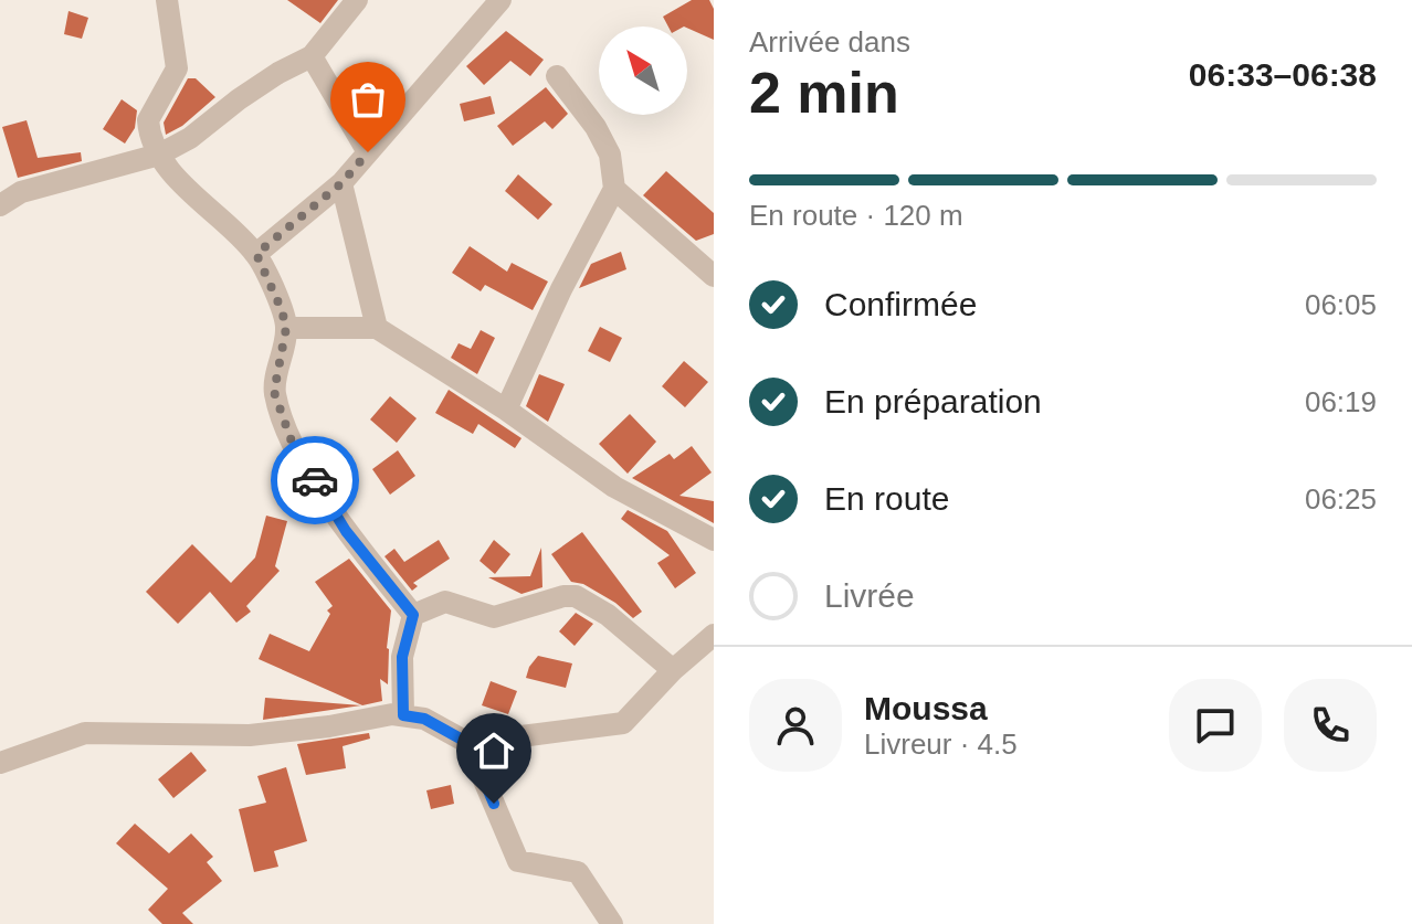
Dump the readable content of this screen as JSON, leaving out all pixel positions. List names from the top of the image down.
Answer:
{
  "north": "top left",
  "page": {
    "heading": ["2 min", "Arrivée dans", "06:33–06:38"],
    "panel": ["Moussa", "Livreur · 4.5"],
    "bar": "En route · 120 m",
    "list": [
      ["Confirmée", "06:05"],
      ["En préparation", "06:19"],
      ["En route", "06:25"],
      "Livrée"
    ]
  }
}
